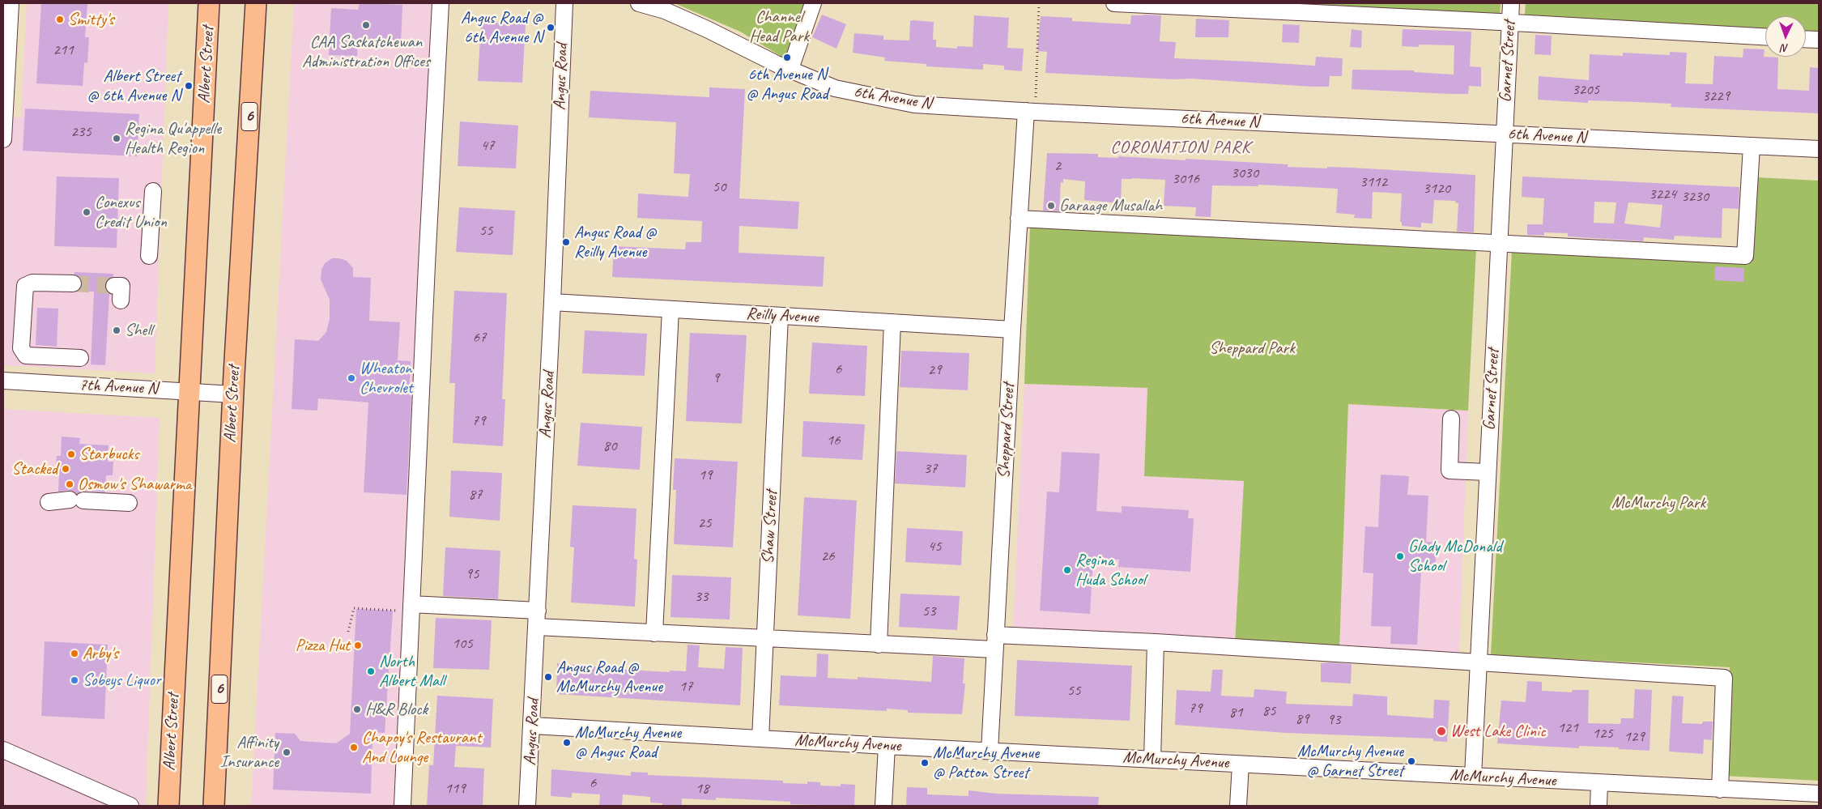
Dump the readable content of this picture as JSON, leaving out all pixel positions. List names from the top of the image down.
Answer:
{
  "streets": {
    "main road": ["Albert Street", "6"],
    "street": [
      "Garnet Street",
      "Angus Road",
      "6th Avenue N",
      "Reilly Avenue",
      "7th Avenue N",
      "Sheppard Street",
      "Shaw Street",
      "McMurchy Avenue"
    ]
  },
  "crossings": [
    ["Garnet Street", "6th Avenue N"],
    ["Garnet Street", "McMurchy Avenue"],
    ["Albert Street", "7th Avenue N"],
    ["Angus Road", "Reilly Avenue"],
    ["Angus Road", "McMurchy Avenue"],
    ["6th Avenue N", "Sheppard Street"],
    ["Reilly Avenue", "Sheppard Street"],
    ["Reilly Avenue", "Shaw Street"],
    ["Sheppard Street", "McMurchy Avenue"],
    ["Shaw Street", "McMurchy Avenue"]
  ],
  "districts": ["CORONATION PARK"],
  "parks": ["Channel Head Park", "Sheppard Park", "McMurchy Park"],
  "places": [
    "Smitty's",
    "CAA Saskatchewan Administration Offices",
    "Angus Road @ 6th Avenue N",
    "6th Avenue N @ Angus Road",
    "Albert Street @ 6th Avenue N",
    "Regina Qu'appelle Health Region",
    "Garaage Musallah",
    "Conexus Credit Union",
    "Angus Road @ Reilly Avenue",
    "Shell",
    "Wheaton Chevrolet",
    "Starbucks",
    "Stacked",
    "Osmow's Shawarma",
    "Glady McDonald School",
    "Regina Huda School",
    "Pizza Hut",
    "Arby's",
    "North Albert Mall",
    "Angus Road @ McMurchy Avenue",
    "Sobeys Liquor",
    "H&R Block",
    "West Lake Clinic",
    "McMurchy Avenue @ Angus Road",
    "Chapoy's Restaurant And Lounge",
    "Affinity Insurance",
    "McMurchy Avenue @ Garnet Street",
    "McMurchy Avenue @ Patton Street"
  ],
  "house_numbers": [
    "211",
    "3205",
    "3229",
    "235",
    "47",
    "2",
    "3030",
    "3016",
    "3112",
    "50",
    "3120",
    "3224",
    "3230",
    "55",
    "67",
    "6",
    "29",
    "9",
    "79",
    "16",
    "80",
    "37",
    "19",
    "87",
    "25",
    "45",
    "26",
    "95",
    "33",
    "53",
    "105",
    "17",
    "55",
    "79",
    "85",
    "81",
    "89",
    "93",
    "121",
    "125",
    "129",
    "6",
    "119",
    "18"
  ],
  "north": "bottom"
}
